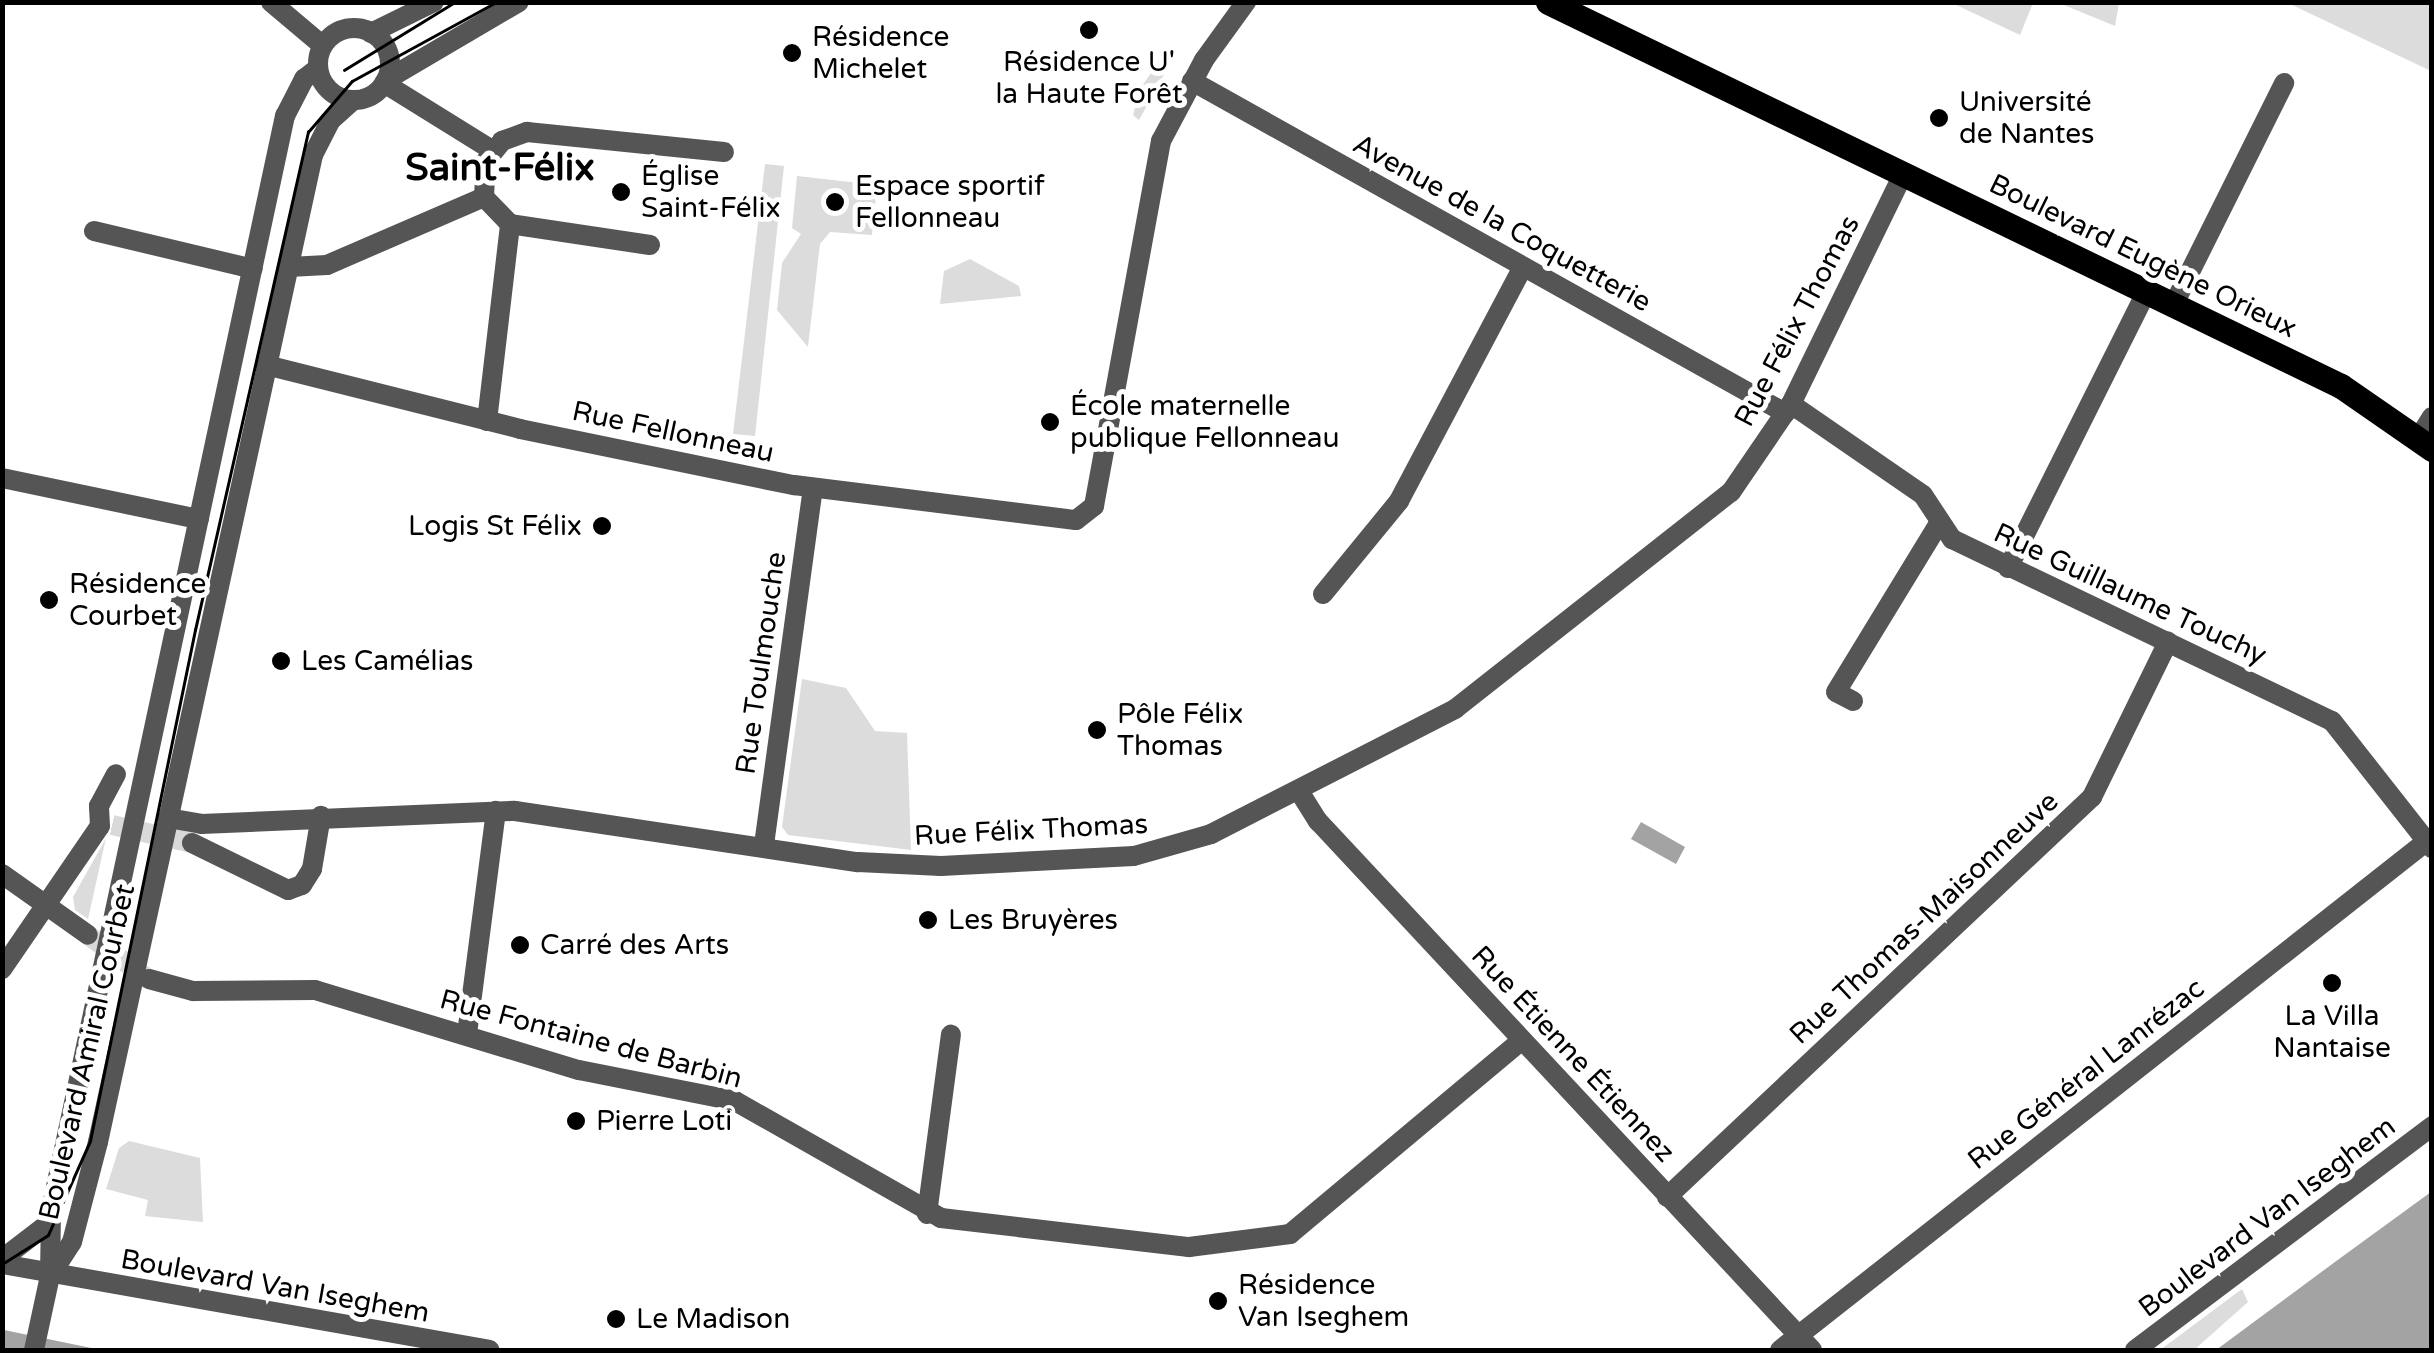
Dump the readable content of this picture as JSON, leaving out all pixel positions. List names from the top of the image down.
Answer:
{
  "streets": {
    "main road": ["Boulevard Eugène Orieux"],
    "street": [
      "Avenue de la Coquetterie",
      "Rue Félix Thomas",
      "Rue Fellonneau",
      "Rue Guillaume Touchy",
      "Rue Toulmouche",
      "Rue Thomas-Maisonneuve",
      "Rue Fontaine de Barbin",
      "Boulevard Amiral Courbet",
      "Rue Étienne Étiennez",
      "Rue Général Lanrézac",
      "Boulevard Van Iseghem"
    ]
  },
  "crossings": [
    ["Avenue de la Coquetterie", "Rue Félix Thomas"],
    ["Avenue de la Coquetterie", "Rue Fellonneau"],
    ["Avenue de la Coquetterie", "Rue Guillaume Touchy"],
    ["Boulevard Eugène Orieux", "Rue Félix Thomas"],
    ["Rue Félix Thomas", "Rue Guillaume Touchy"],
    ["Rue Félix Thomas", "Rue Toulmouche"],
    ["Rue Félix Thomas", "Boulevard Amiral Courbet"],
    ["Rue Félix Thomas", "Rue Étienne Étiennez"],
    ["Rue Fellonneau", "Rue Toulmouche"],
    ["Rue Fellonneau", "Boulevard Amiral Courbet"],
    ["Rue Guillaume Touchy", "Rue Thomas-Maisonneuve"],
    ["Rue Guillaume Touchy", "Rue Général Lanrézac"],
    ["Rue Thomas-Maisonneuve", "Rue Étienne Étiennez"],
    ["Rue Fontaine de Barbin", "Rue Étienne Étiennez"],
    ["Boulevard Amiral Courbet", "Boulevard Van Iseghem"],
    ["Rue Étienne Étiennez", "Rue Général Lanrézac"]
  ],
  "districts": ["Saint-Félix"],
  "places": [
    "Résidence U' la Haute Forêt",
    "Résidence Michelet",
    "Université de Nantes",
    "Église Saint-Félix",
    "Espace sportif Fellonneau",
    "École maternelle publique Fellonneau",
    "Logis St Félix",
    "Résidence Courbet",
    "Les Camélias",
    "Pôle Félix Thomas",
    "Les Bruyères",
    "Carré des Arts",
    "La Villa Nantaise",
    "Pierre Loti",
    "Résidence Van Iseghem",
    "Le Madison"
  ]
}
